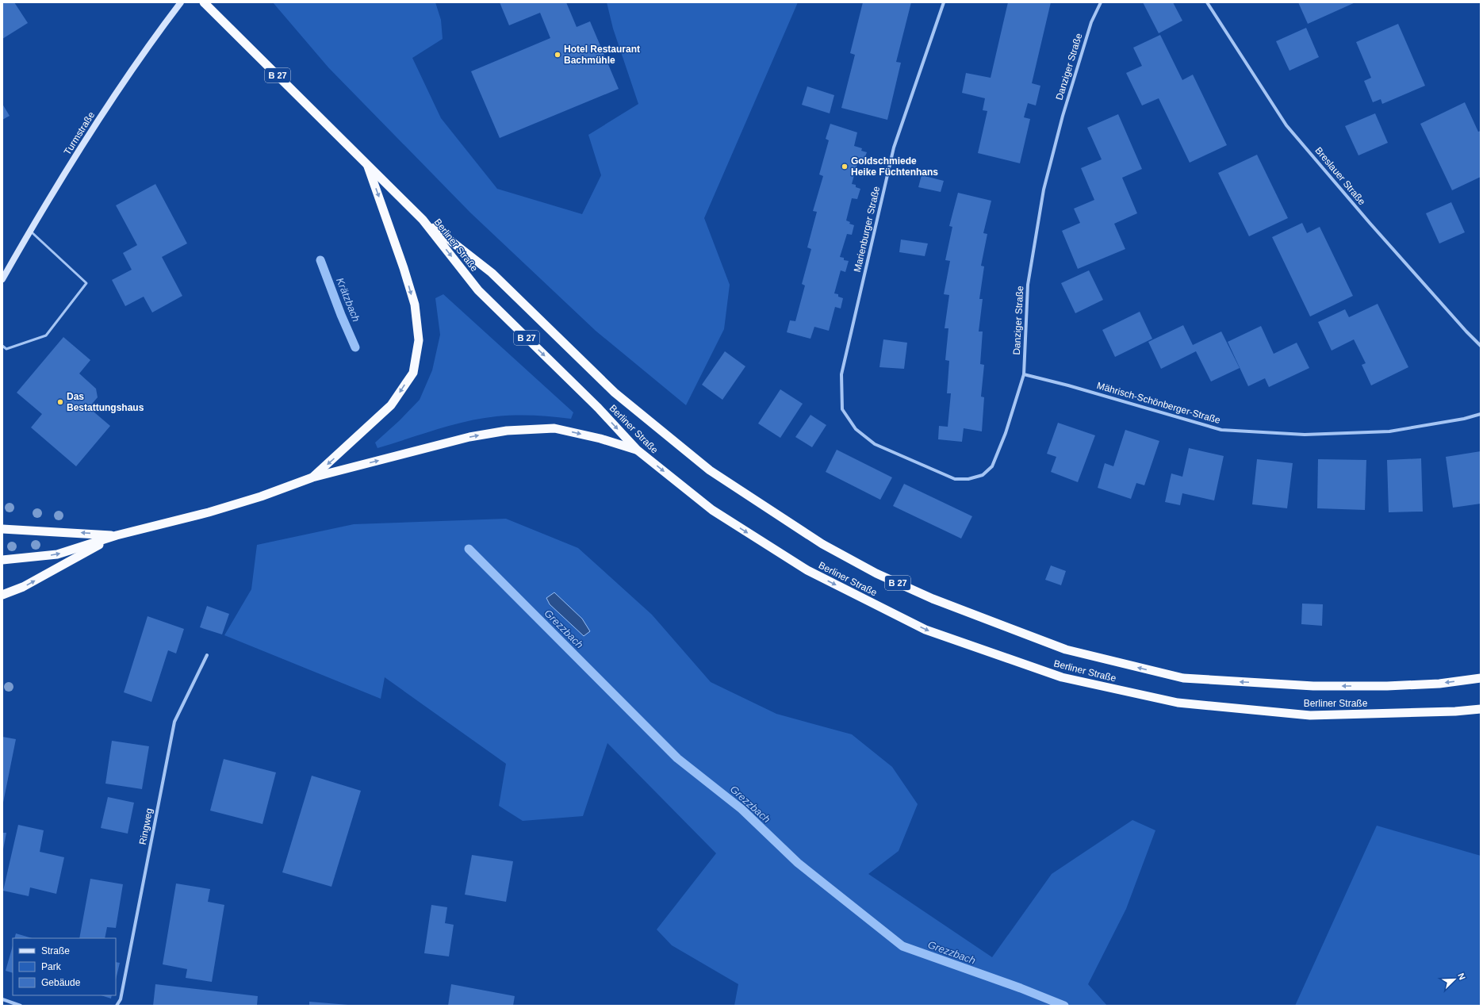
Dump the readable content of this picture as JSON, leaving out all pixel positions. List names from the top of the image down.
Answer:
{
  "streets": {
    "highway": ["B 27", "Berliner Straße"],
    "main road": ["Turmstraße"],
    "street": [
      "Danziger Straße",
      "Breslauer Straße",
      "Marienburger Straße",
      "Mährisch-Schönberger-Straße",
      "Ringweg"
    ]
  },
  "crossings": [
    ["Danziger Straße", "Marienburger Straße"],
    ["Danziger Straße", "Mährisch-Schönberger-Straße"]
  ],
  "water": ["Krätzbach", "Grezzbach"],
  "places": ["Hotel Restaurant Bachmühle", "Goldschmiede Heike Füchtenhans", "Das Bestattungshaus"],
  "legend": ["Straße", "Park", "Gebäude"],
  "north": "top right"
}
